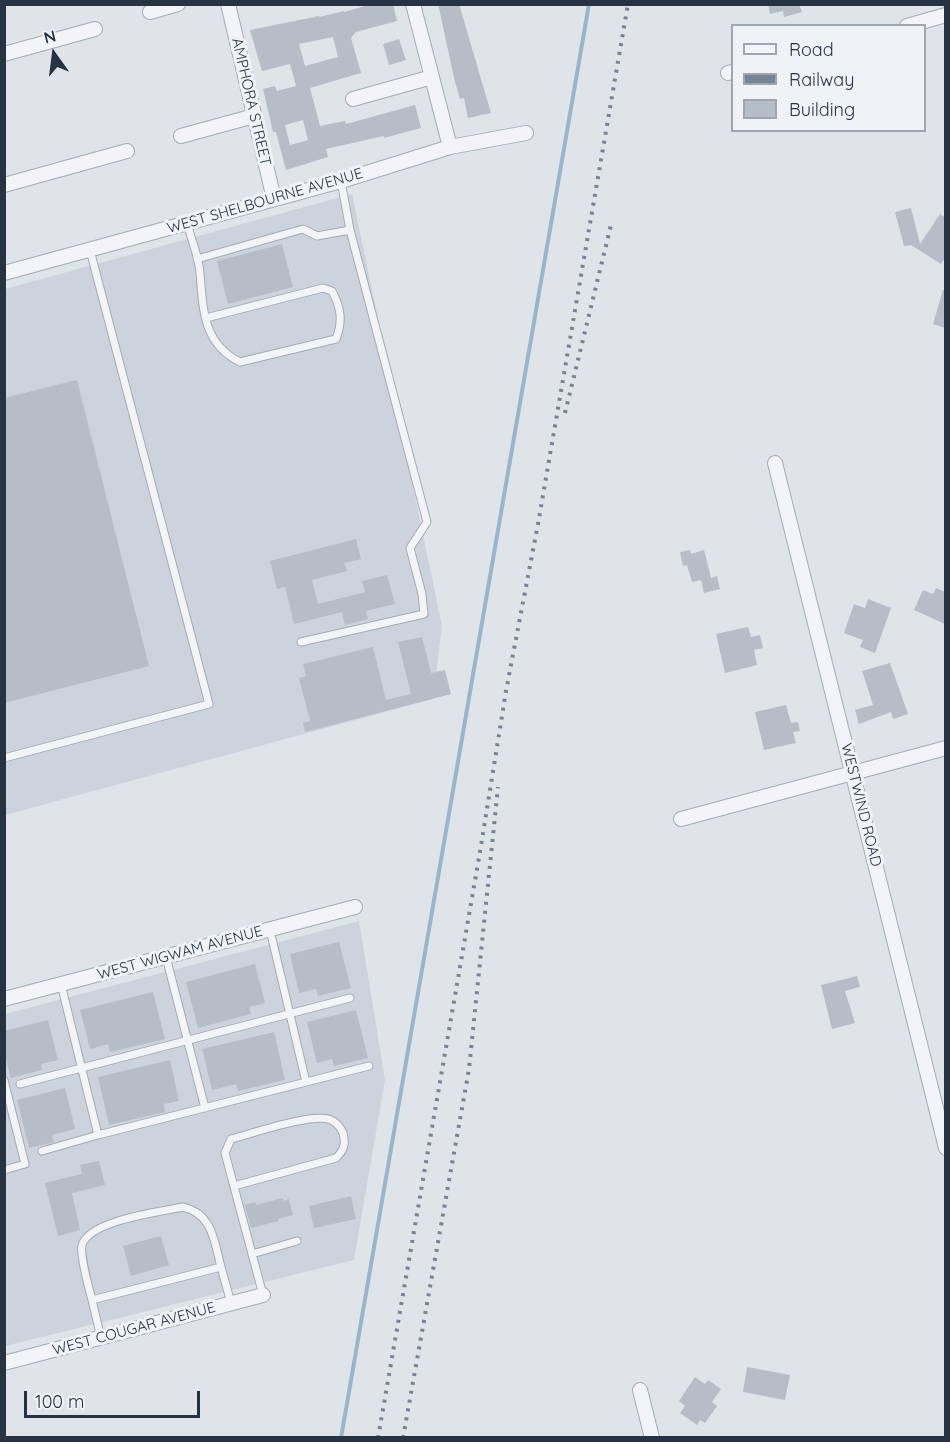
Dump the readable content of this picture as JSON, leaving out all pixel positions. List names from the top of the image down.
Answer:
{
  "streets": {
    "street": [
      "AMPHORA STREET",
      "WEST SHELBOURNE AVENUE",
      "WESTWIND ROAD",
      "WEST WIGWAM AVENUE",
      "WEST COUGAR AVENUE"
    ]
  },
  "crossings": [
    ["AMPHORA STREET", "WEST SHELBOURNE AVENUE"]
  ],
  "legend": ["Road", "Railway", "Building"],
  "scale_bar": "100 m",
  "north": "top"
}
